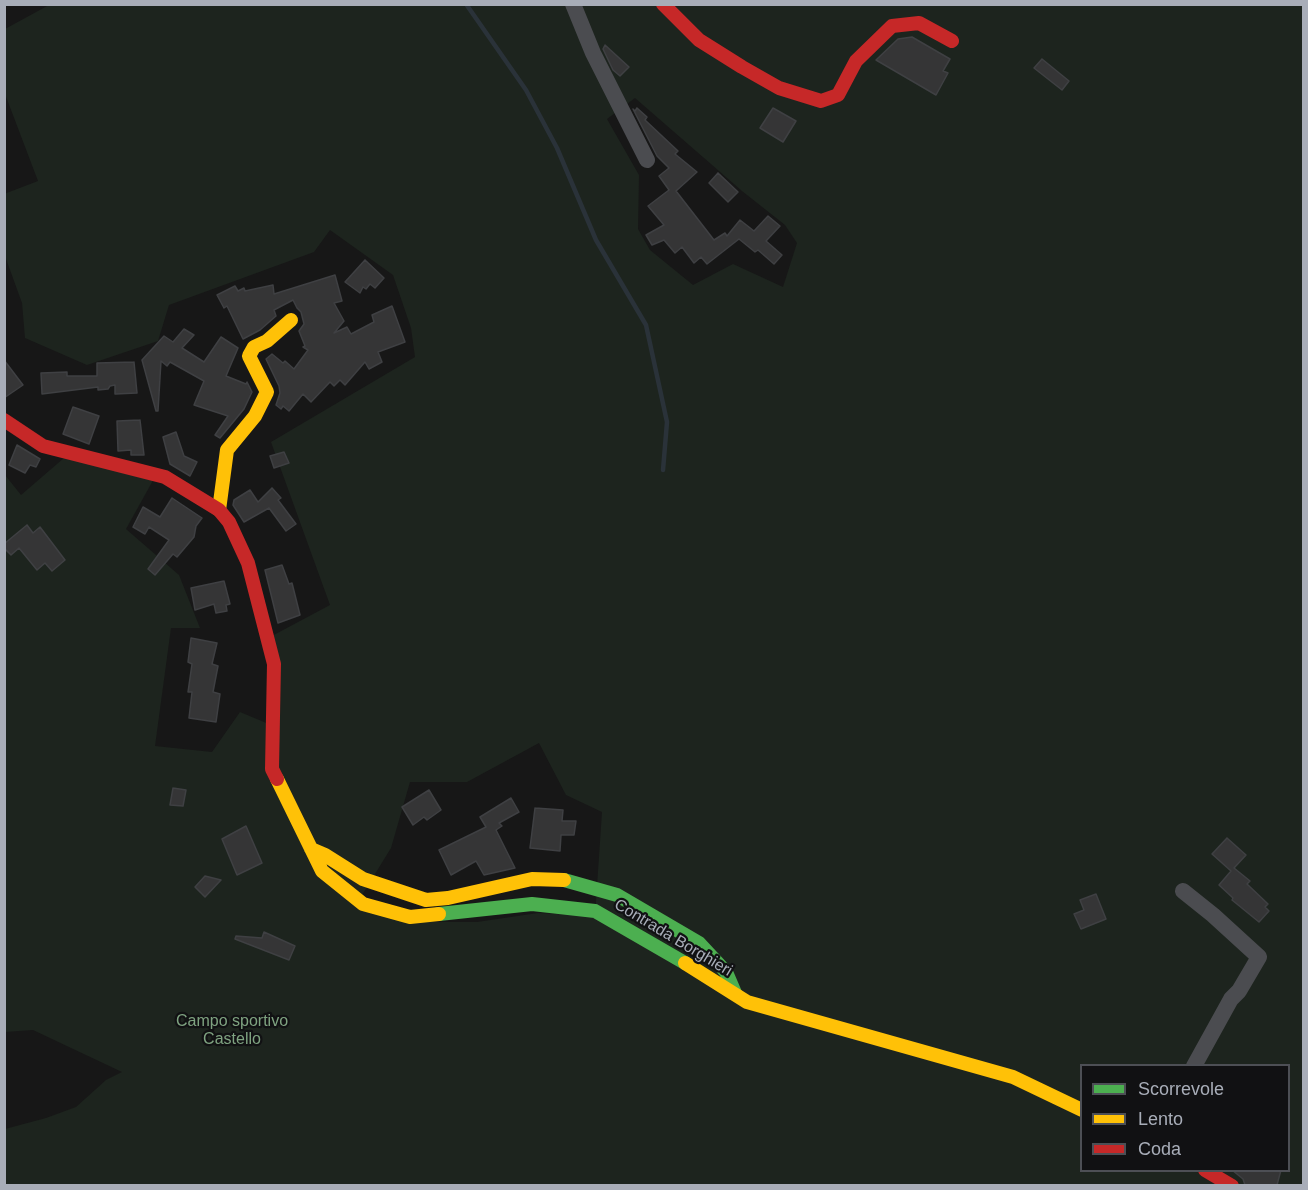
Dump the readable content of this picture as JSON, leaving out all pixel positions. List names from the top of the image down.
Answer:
{
  "streets": {
    "street": ["Contrada Borghieri"]
  },
  "parks": ["Campo sportivo Castello"],
  "legend": ["Scorrevole", "Lento", "Coda"]
}
